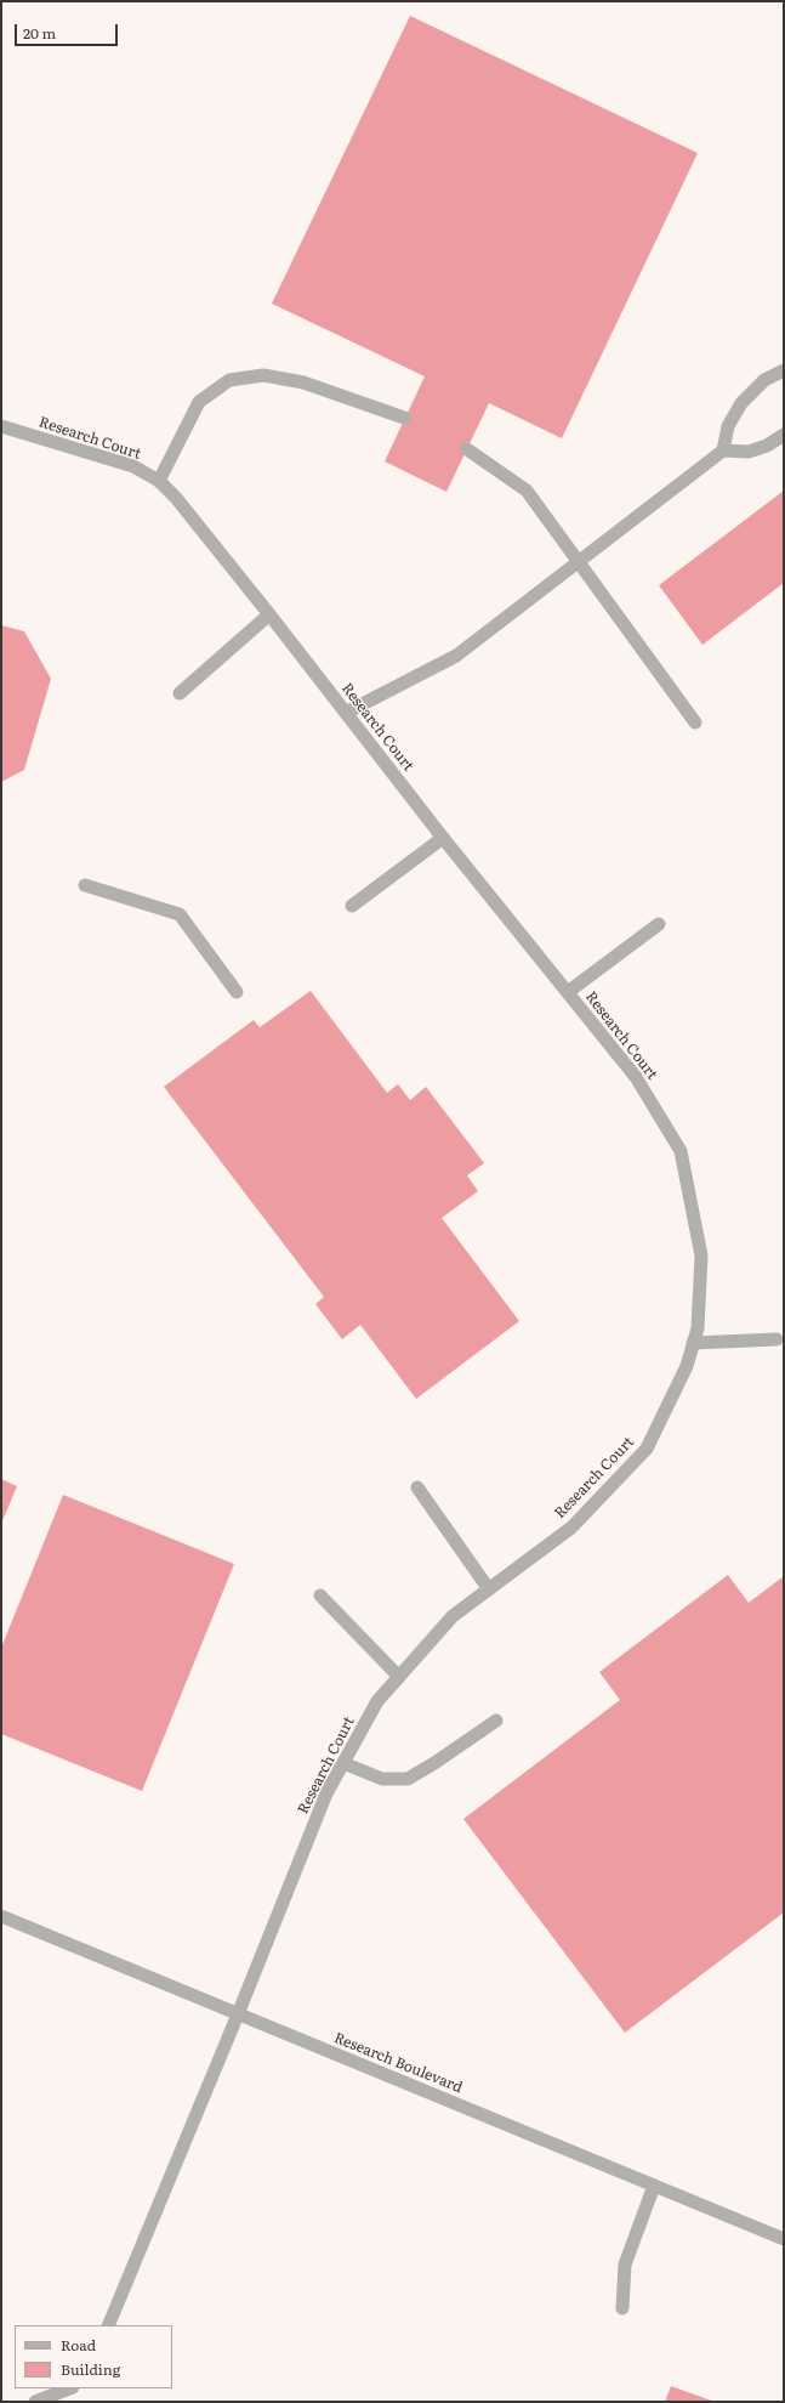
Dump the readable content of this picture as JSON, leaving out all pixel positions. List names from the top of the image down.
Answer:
{
  "streets": {
    "street": ["Research Court", "Research Boulevard"]
  },
  "crossings": [
    ["Research Court", "Research Boulevard"]
  ],
  "legend": ["Road", "Building"],
  "scale_bar": "20 m"
}
